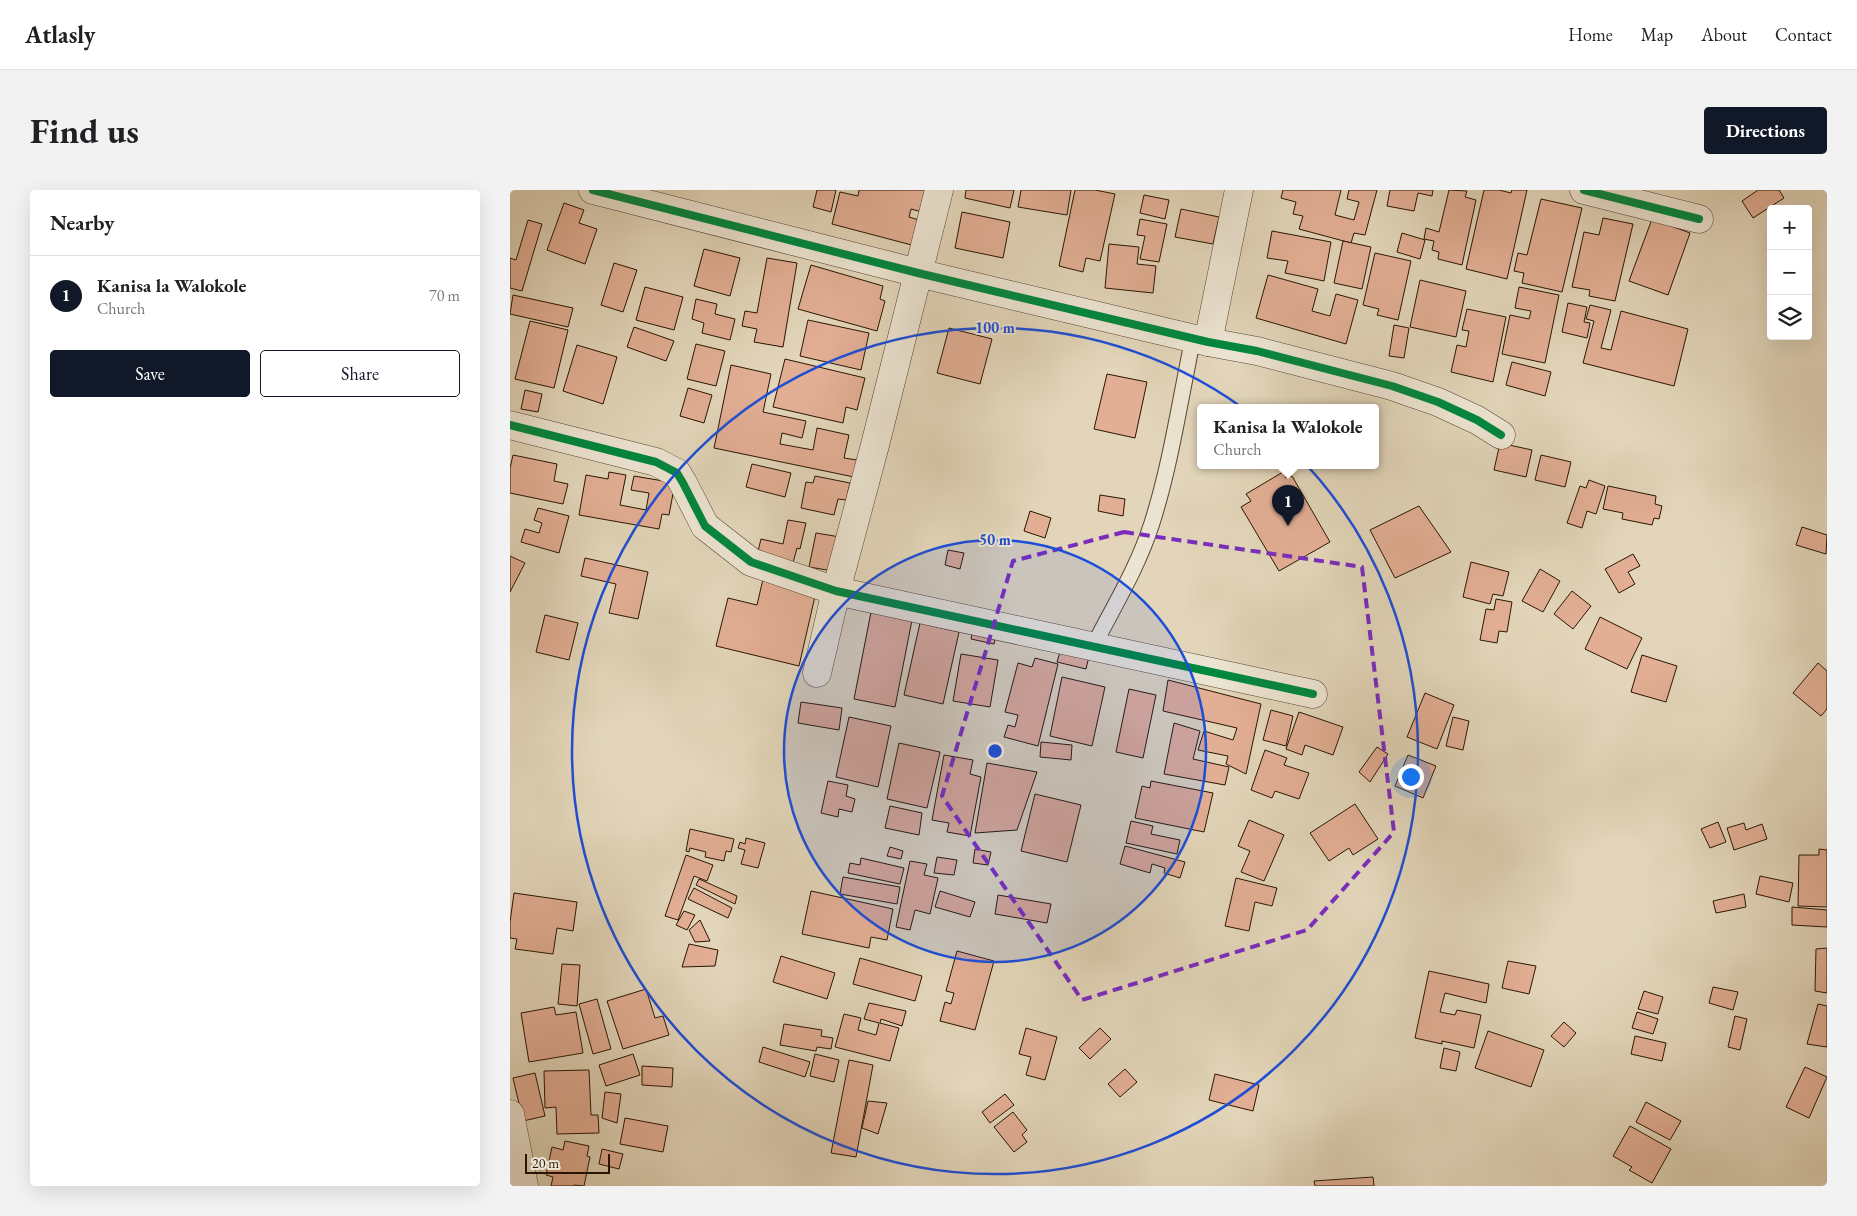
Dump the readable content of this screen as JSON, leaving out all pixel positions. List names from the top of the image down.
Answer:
{
  "scale_bar": "20 m",
  "page": {
    "header": "Atlasly",
    "nav": [
      "Home",
      "Map",
      "About",
      "Contact"
    ],
    "buttons": [
      "Directions",
      ["Save", "Share"]
    ],
    "title": "Find us",
    "heading": "Nearby",
    "map_buttons": ["+", "−"],
    "list": [
      {
        "mark": "1",
        "name": "Kanisa la Walokole",
        "note": "Church",
        "value": "70 m"
      }
    ],
    "popup": ["Kanisa la Walokole", "Church"],
    "pins": "1",
    "scale": "20 m"
  },
  "rings": ["100 m", "50 m"]
}
